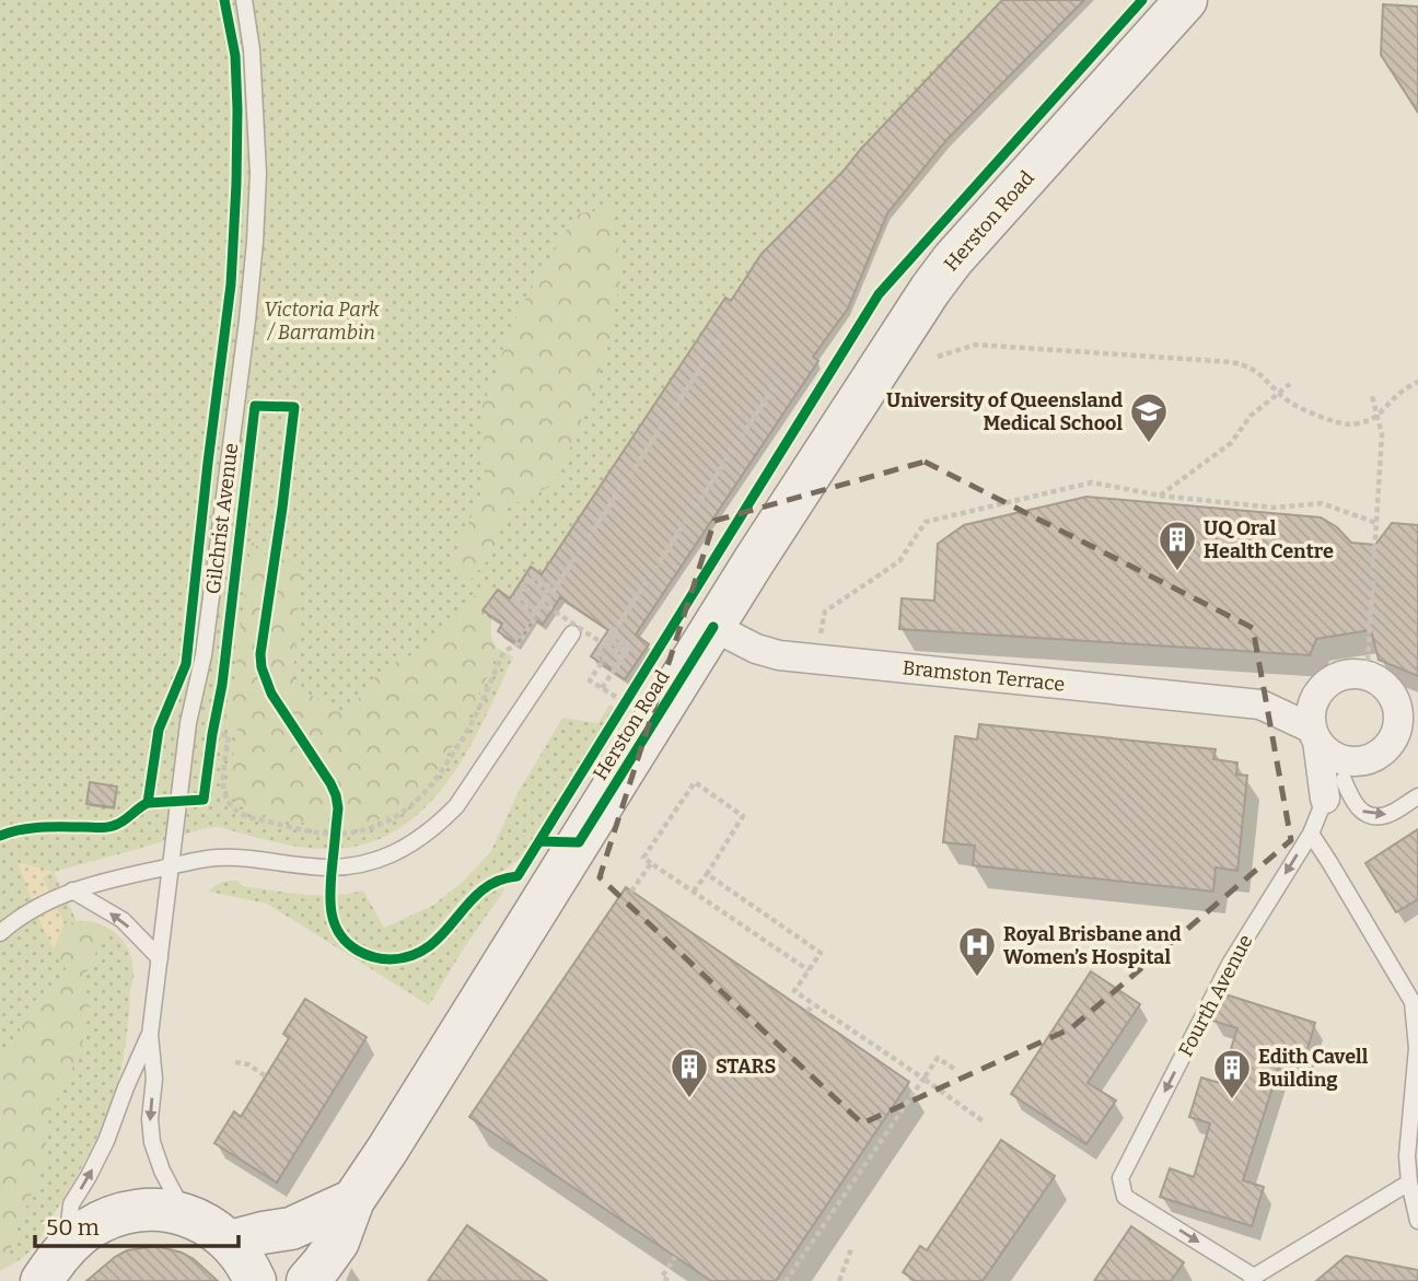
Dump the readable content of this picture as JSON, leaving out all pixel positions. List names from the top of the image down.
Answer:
{
  "streets": {
    "main road": ["Herston Road"],
    "street": ["Bramston Terrace", "Fourth Avenue"],
    "lane": ["Gilchrist Avenue"]
  },
  "crossings": [
    ["Herston Road", "Bramston Terrace"],
    ["Bramston Terrace", "Fourth Avenue"]
  ],
  "parks": ["Victoria Park / Barrambin"],
  "places": {
    "school or university": ["University of Queensland Medical School"],
    "building": ["UQ Oral Health Centre", "STARS", "Edith Cavell Building"],
    "hospital": ["Royal Brisbane and Women’s Hospital"]
  },
  "scale_bar": "50 m"
}
